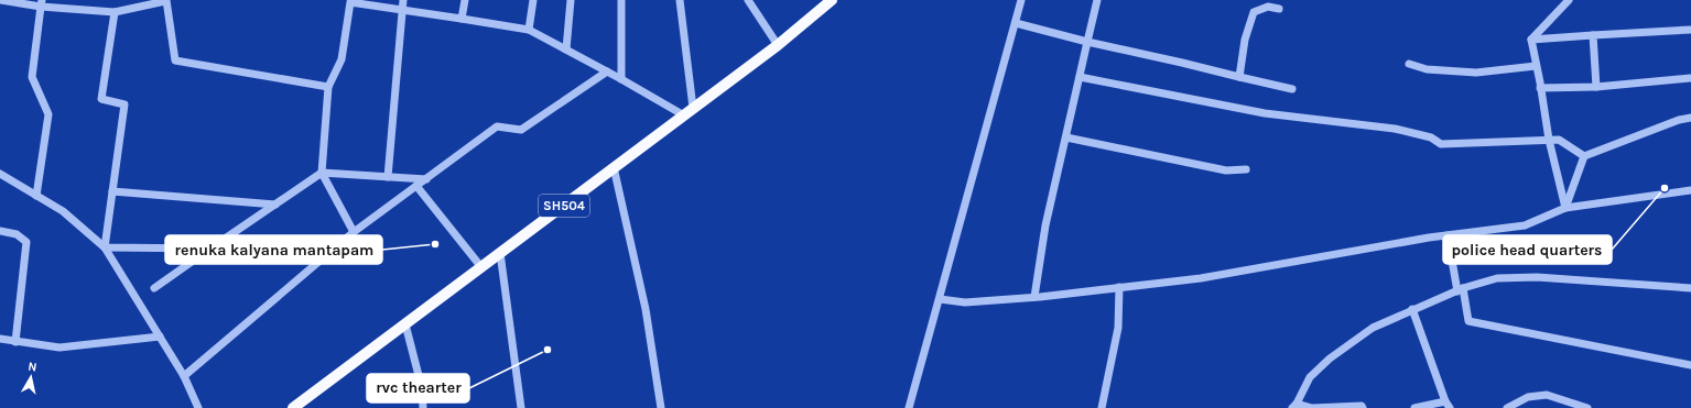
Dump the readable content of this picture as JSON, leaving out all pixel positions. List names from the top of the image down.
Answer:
{
  "streets": {
    "main road": ["SH504"]
  },
  "places": ["police head quarters", "renuka kalyana mantapam", "rvc thearter"],
  "north": "top"
}
